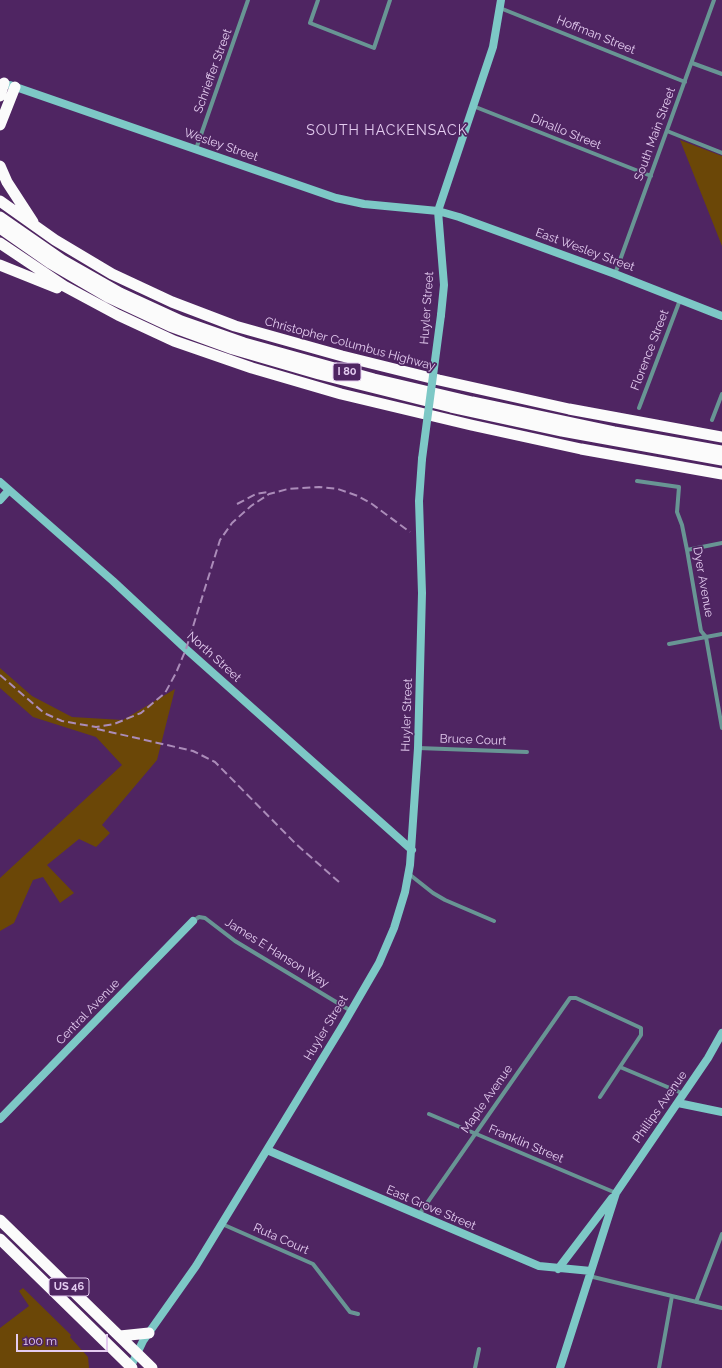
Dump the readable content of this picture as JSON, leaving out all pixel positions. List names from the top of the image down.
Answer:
{
  "streets": {
    "highway": ["Christopher Columbus Highway", "I 80", "US 46"],
    "street": [
      "Hoffman Street",
      "Schrieffer Street",
      "Dinallo Street",
      "South Main Street",
      "Wesley Street",
      "East Wesley Street",
      "Huyler Street",
      "Florence Street",
      "Dyer Avenue",
      "North Street",
      "Bruce Court",
      "James E Hanson Way",
      "Central Avenue",
      "Maple Avenue",
      "Phillips Avenue",
      "Franklin Street",
      "East Grove Street",
      "Ruta Court"
    ]
  },
  "crossings": [
    ["Hoffman Street", "South Main Street"],
    ["Hoffman Street", "Huyler Street"],
    ["Schrieffer Street", "Wesley Street"],
    ["Dinallo Street", "South Main Street"],
    ["Dinallo Street", "Huyler Street"],
    ["South Main Street", "East Wesley Street"],
    ["Wesley Street", "East Wesley Street"],
    ["Wesley Street", "Huyler Street"],
    ["East Wesley Street", "Huyler Street"],
    ["East Wesley Street", "Florence Street"],
    ["Huyler Street", "North Street"],
    ["Huyler Street", "Bruce Court"],
    ["Huyler Street", "James E Hanson Way"],
    ["Huyler Street", "East Grove Street"],
    ["Huyler Street", "Ruta Court"],
    ["Huyler Street", "US 46"],
    ["James E Hanson Way", "Central Avenue"],
    ["Maple Avenue", "Franklin Street"],
    ["Maple Avenue", "East Grove Street"],
    ["Phillips Avenue", "Franklin Street"],
    ["Phillips Avenue", "East Grove Street"]
  ],
  "districts": ["SOUTH HACKENSACK"],
  "scale_bar": "100 m"
}
